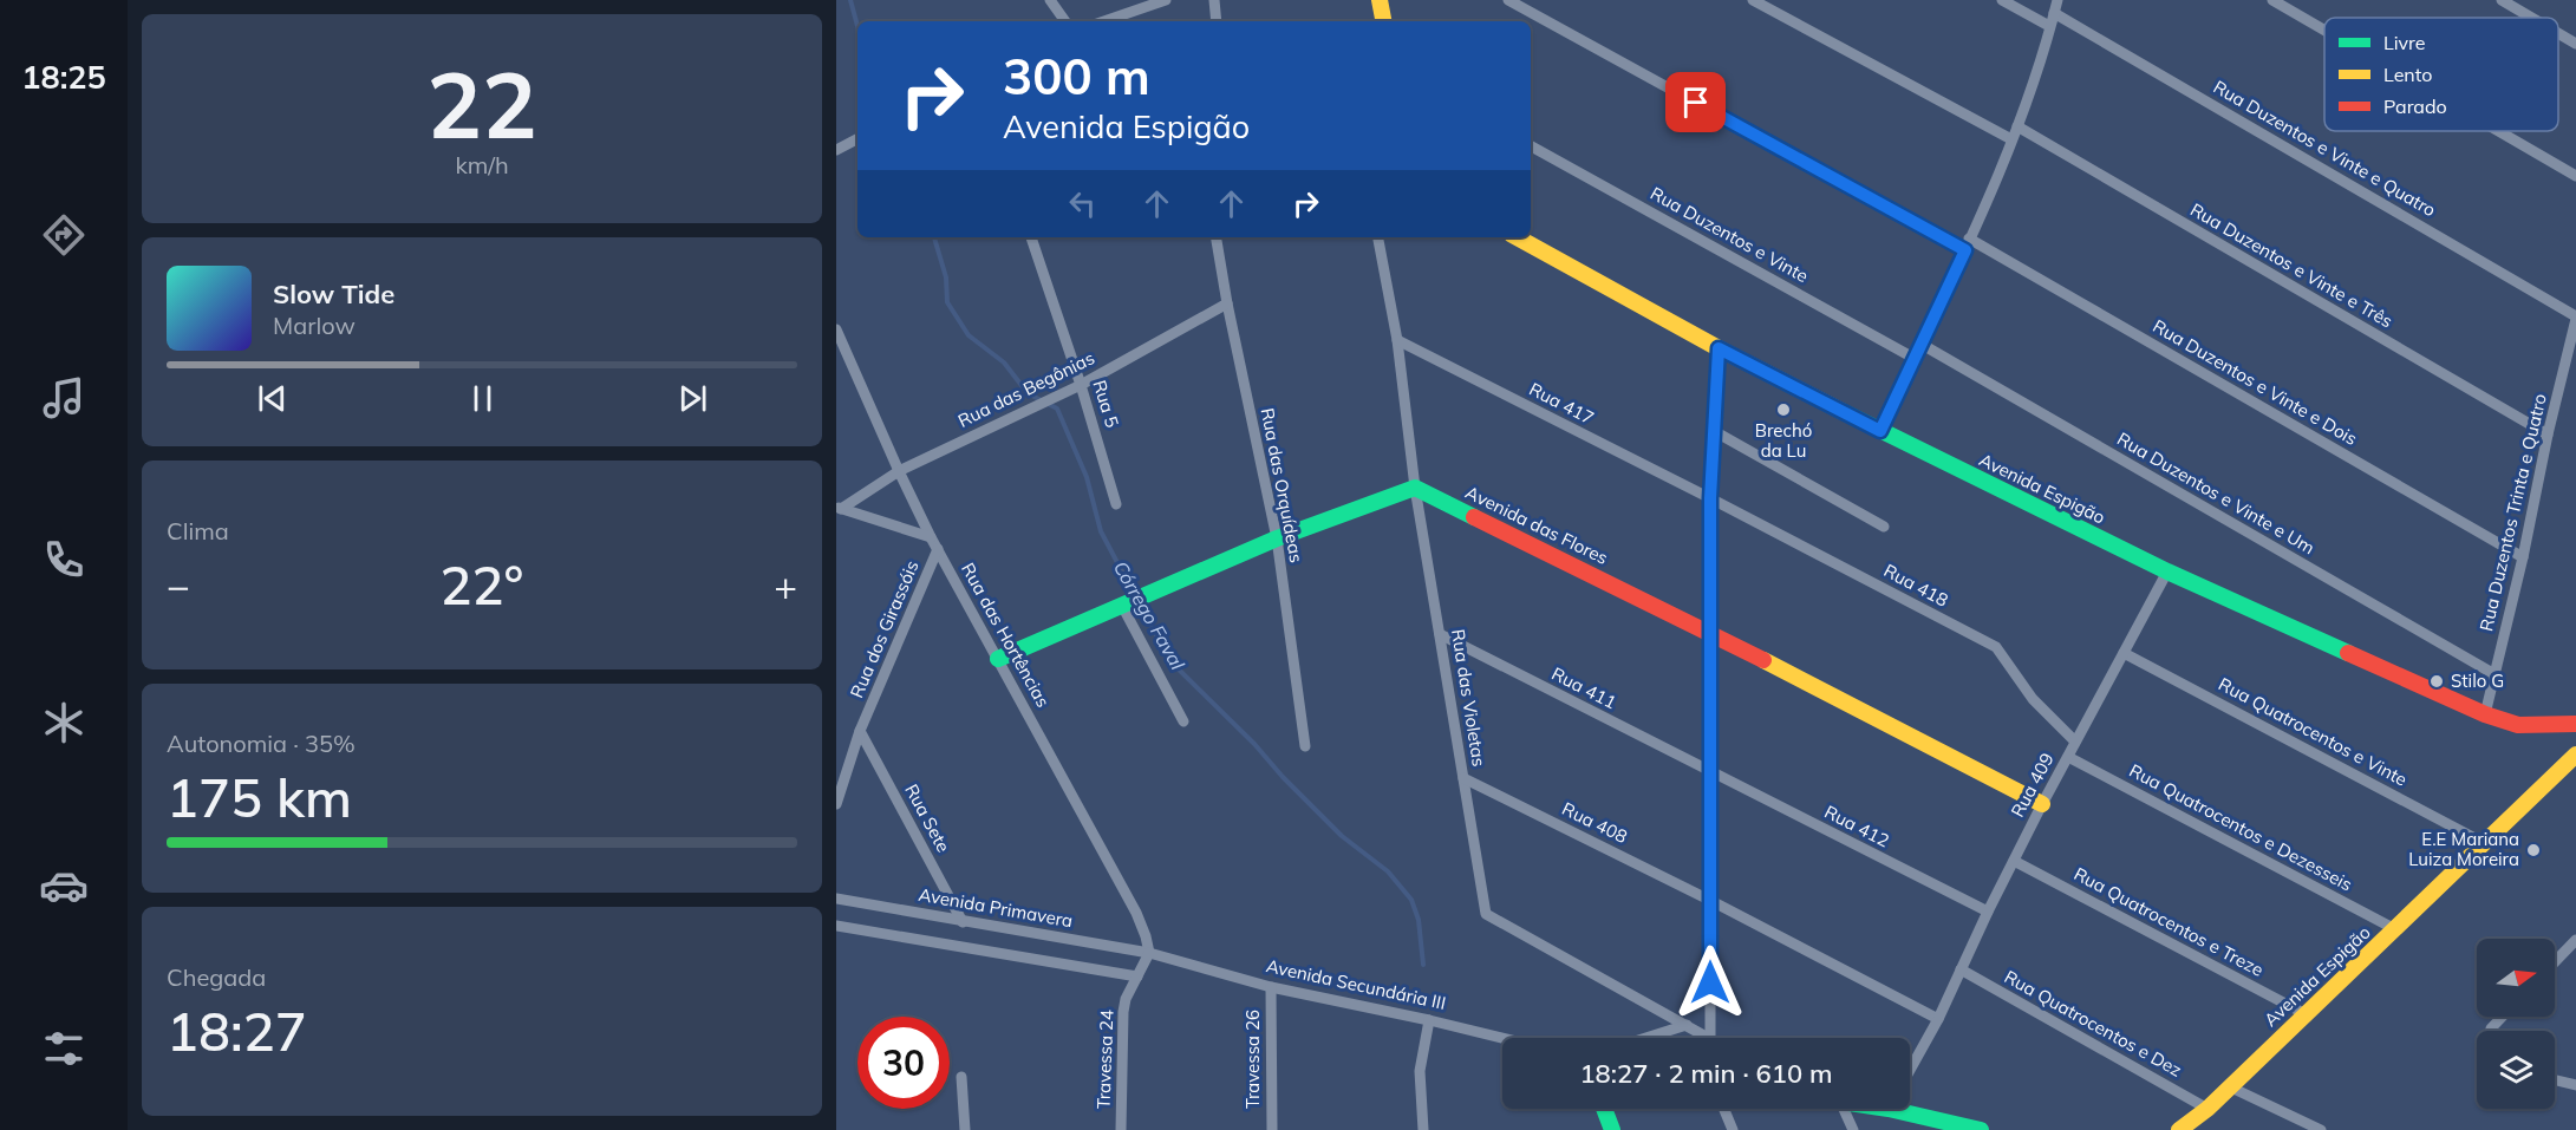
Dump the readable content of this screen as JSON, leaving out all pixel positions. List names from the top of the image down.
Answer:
{
  "streets": {
    "street": [
      "Rua Duzentos e Vinte e Quatro",
      "Rua Duzentos e Vinte",
      "Rua Duzentos e Vinte e Três",
      "Rua Duzentos e Vinte e Dois",
      "Rua das Begônias",
      "Rua 5",
      "Rua 417",
      "Rua das Orquídeas",
      "Avenida Espigão",
      "Rua Duzentos e Vinte e Um",
      "Rua Duzentos Trinta e Quatro",
      "Avenida das Flores",
      "Rua 418",
      "Rua dos Girassóis",
      "Rua das Hortências",
      "Rua 411",
      "Rua das Violetas",
      "Rua Quatrocentos e Vinte",
      "Rua 409",
      "Rua Sete",
      "Rua 408",
      "Rua 412",
      "Rua Quatrocentos e Dezesseis",
      "Avenida Primavera",
      "Rua Quatrocentos e Treze",
      "Avenida Secundária III",
      "Rua Quatrocentos e Dez",
      "Travessa 24",
      "Travessa 26"
    ]
  },
  "crossings": [
    ["Rua Duzentos e Vinte e Quatro", "Rua Duzentos Trinta e Quatro"],
    ["Rua Duzentos e Vinte e Três", "Rua Duzentos Trinta e Quatro"],
    ["Rua Duzentos e Vinte e Dois", "Rua Duzentos Trinta e Quatro"],
    ["Rua das Begônias", "Rua 5"],
    ["Rua das Begônias", "Rua das Orquídeas"],
    ["Rua das Begônias", "Rua das Hortências"],
    ["Rua 417", "Rua 418"],
    ["Rua 417", "Rua das Violetas"],
    ["Avenida Espigão", "Rua Duzentos Trinta e Quatro"],
    ["Avenida Espigão", "Rua Quatrocentos e Vinte"],
    ["Avenida Espigão", "Rua 409"],
    ["Avenida Espigão", "Rua Quatrocentos e Dezesseis"],
    ["Avenida Espigão", "Rua Quatrocentos e Treze"],
    ["Avenida Espigão", "Rua Quatrocentos e Dez"],
    ["Rua Duzentos e Vinte e Um", "Rua Duzentos Trinta e Quatro"],
    ["Avenida das Flores", "Rua das Violetas"],
    ["Avenida das Flores", "Rua 409"],
    ["Rua 418", "Rua 409"],
    ["Rua dos Girassóis", "Rua das Hortências"],
    ["Rua dos Girassóis", "Rua Sete"],
    ["Rua das Hortências", "Avenida Primavera"],
    ["Rua das Hortências", "Avenida Secundária III"],
    ["Rua das Hortências", "Travessa 24"],
    ["Rua 411", "Rua das Violetas"],
    ["Rua 411", "Rua 412"],
    ["Rua das Violetas", "Rua 408"],
    ["Rua Quatrocentos e Vinte", "Rua 409"],
    ["Rua 409", "Rua 412"],
    ["Rua 409", "Rua Quatrocentos e Dezesseis"],
    ["Rua 409", "Rua Quatrocentos e Treze"],
    ["Rua 409", "Rua Quatrocentos e Dez"],
    ["Rua Sete", "Avenida Primavera"],
    ["Avenida Primavera", "Avenida Secundária III"],
    ["Avenida Primavera", "Travessa 24"],
    ["Avenida Secundária III", "Travessa 24"],
    ["Avenida Secundária III", "Travessa 26"]
  ],
  "water": ["Córrego Faval"],
  "places": ["Brechó da Lu", "Stilo G", "E.E Mariana Luiza Moreira"],
  "legend": ["Livre", "Lento", "Parado"],
  "north": "right",
  "page": {
    "tabs": "18:25",
    "tile": [
      ["22", "km/h"],
      "Clima",
      ["Autonomia · 35%", "175 km"],
      ["Chegada", "18:27"]
    ],
    "turn": ["300 m", "Avenida Espigão"],
    "song": ["Slow Tide", "Marlow"],
    "heat": ["−", "22°", "+"],
    "limit": "30",
    "trip": "18:27 · 2 min · 610 m"
  }
}
